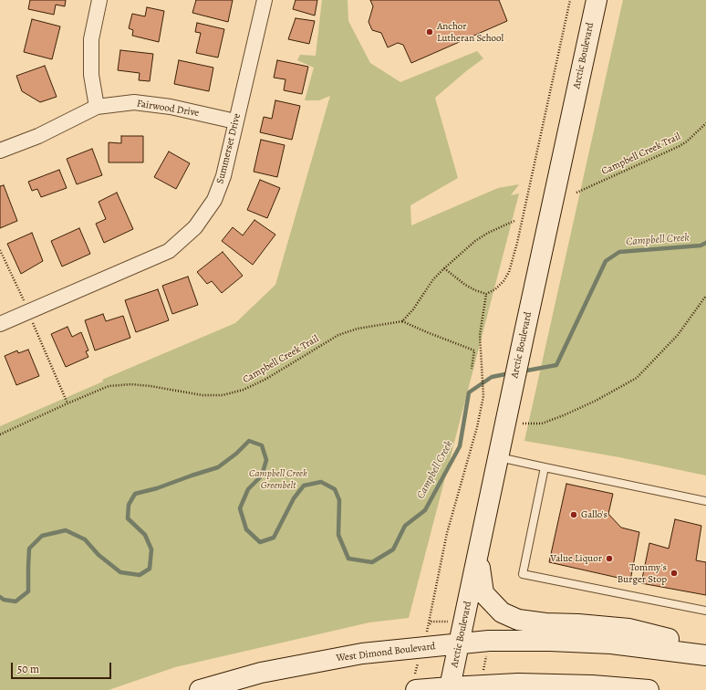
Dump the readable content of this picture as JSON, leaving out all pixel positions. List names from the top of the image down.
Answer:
{
  "streets": {
    "main road": ["Arctic Boulevard", "West Dimond Boulevard"],
    "street": ["Fairwood Drive", "Summerset Drive"],
    "path": ["Campbell Creek Trail"]
  },
  "crossings": [
    ["Arctic Boulevard", "West Dimond Boulevard"],
    ["Fairwood Drive", "Summerset Drive"]
  ],
  "water": ["Campbell Creek"],
  "parks": ["Campbell Creek Greenbelt"],
  "places": [
    "Anchor Lutheran School",
    "Gallo's",
    "Value Liquor",
    "Tommy's Burger Stop"
  ],
  "scale_bar": "50 m"
}
